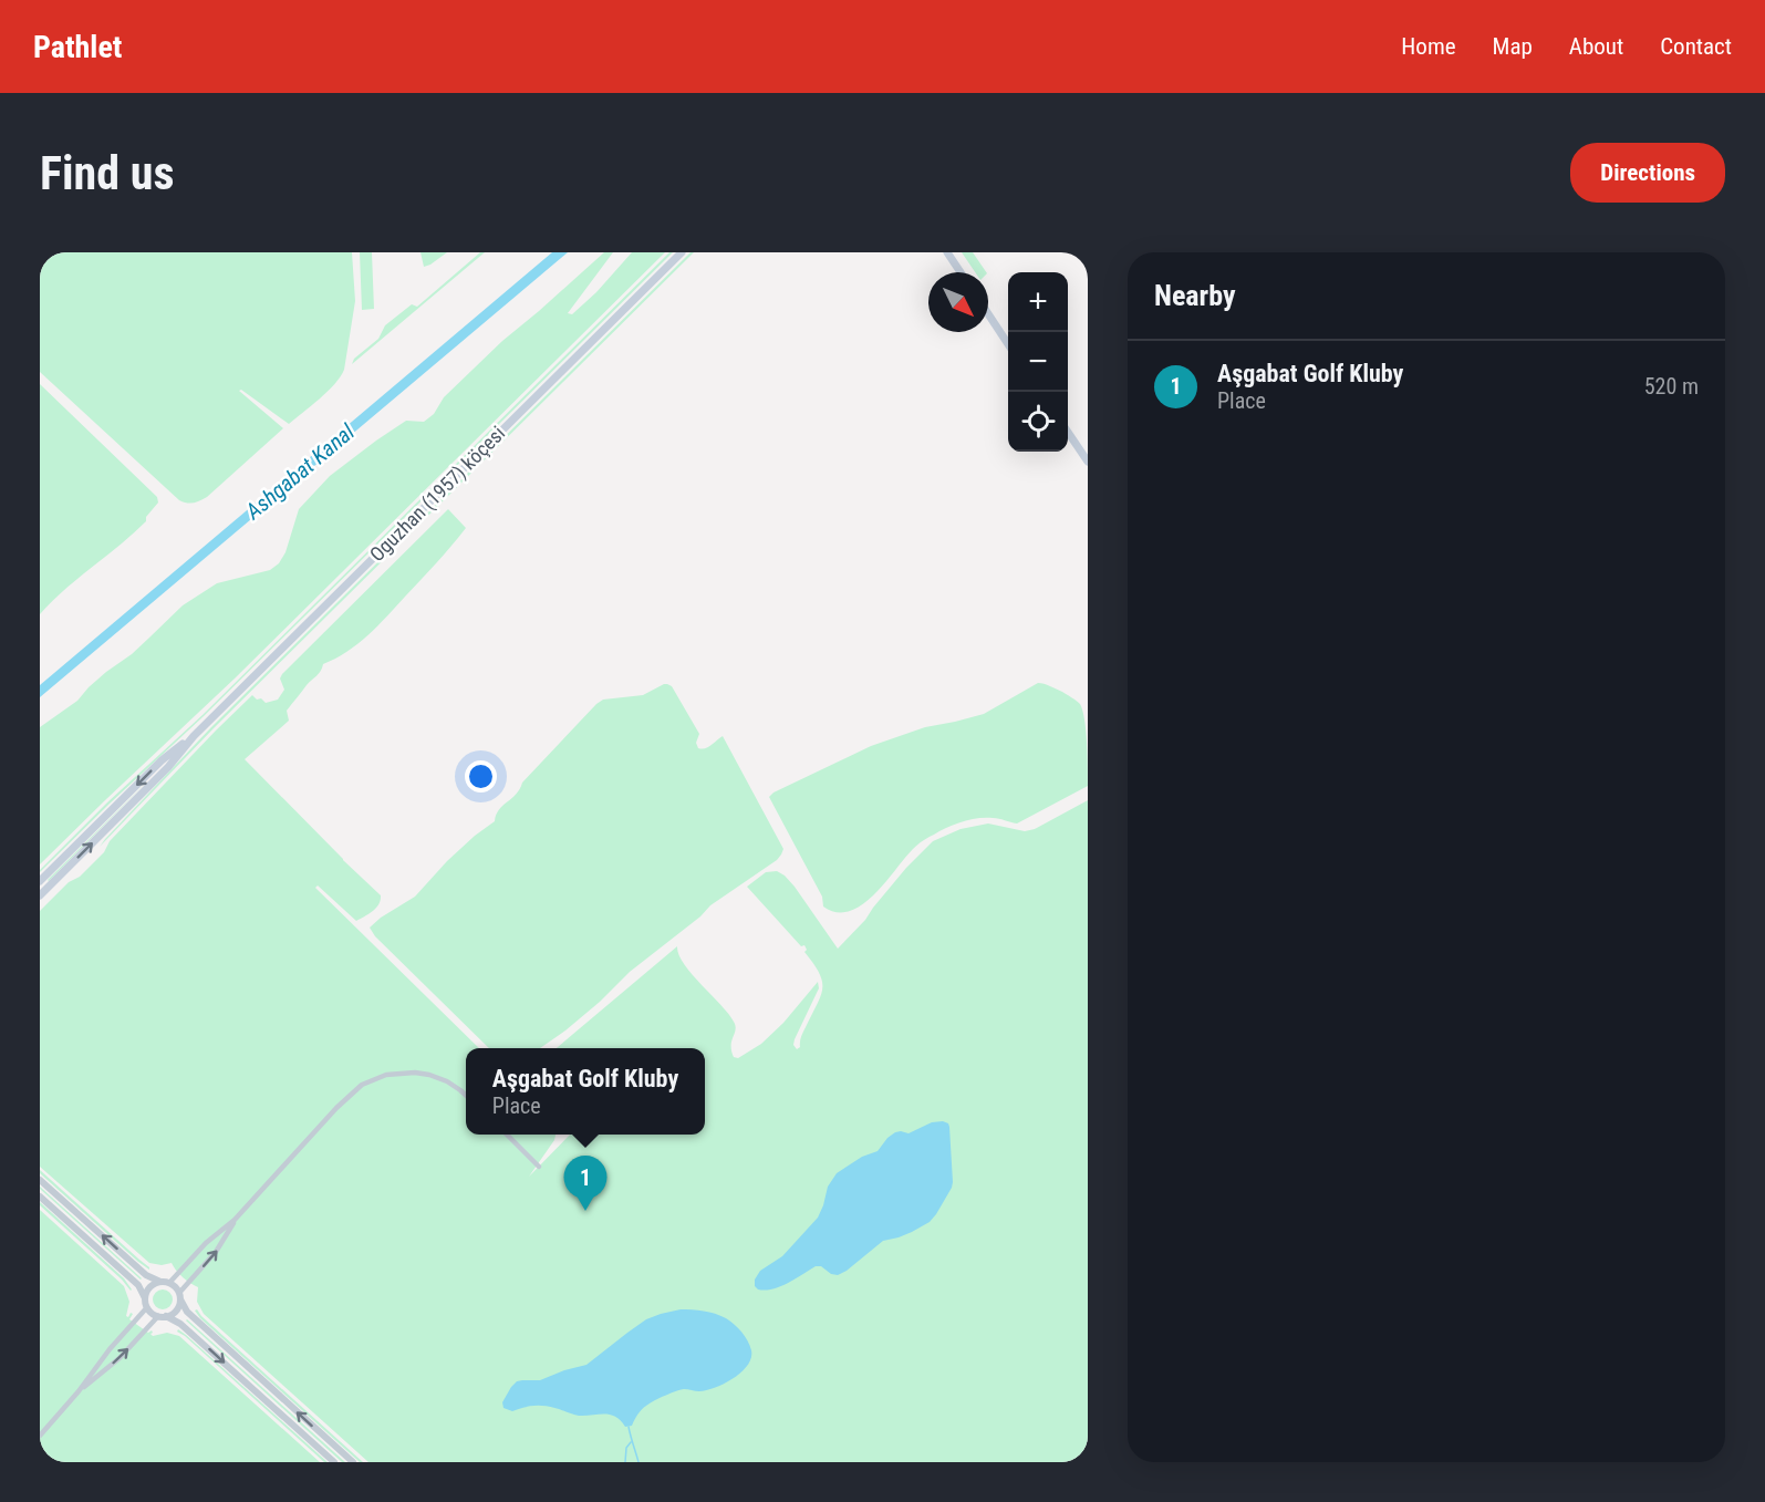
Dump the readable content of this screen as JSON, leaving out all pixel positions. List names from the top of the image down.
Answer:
{
  "streets": {
    "main road": ["Oguzhan (1957) köçesi"]
  },
  "water": ["Ashgabat Kanal"],
  "north": "bottom right",
  "page": {
    "header": "Pathlet",
    "nav": [
      "Home",
      "Map",
      "About",
      "Contact"
    ],
    "buttons": "Directions",
    "title": "Find us",
    "heading": "Nearby",
    "map_buttons": ["+", "−"],
    "list": [
      {
        "mark": "1",
        "name": "Aşgabat Golf Kluby",
        "note": "Place",
        "value": "520 m"
      }
    ],
    "popup": ["Aşgabat Golf Kluby", "Place"],
    "pins": "1"
  }
}
